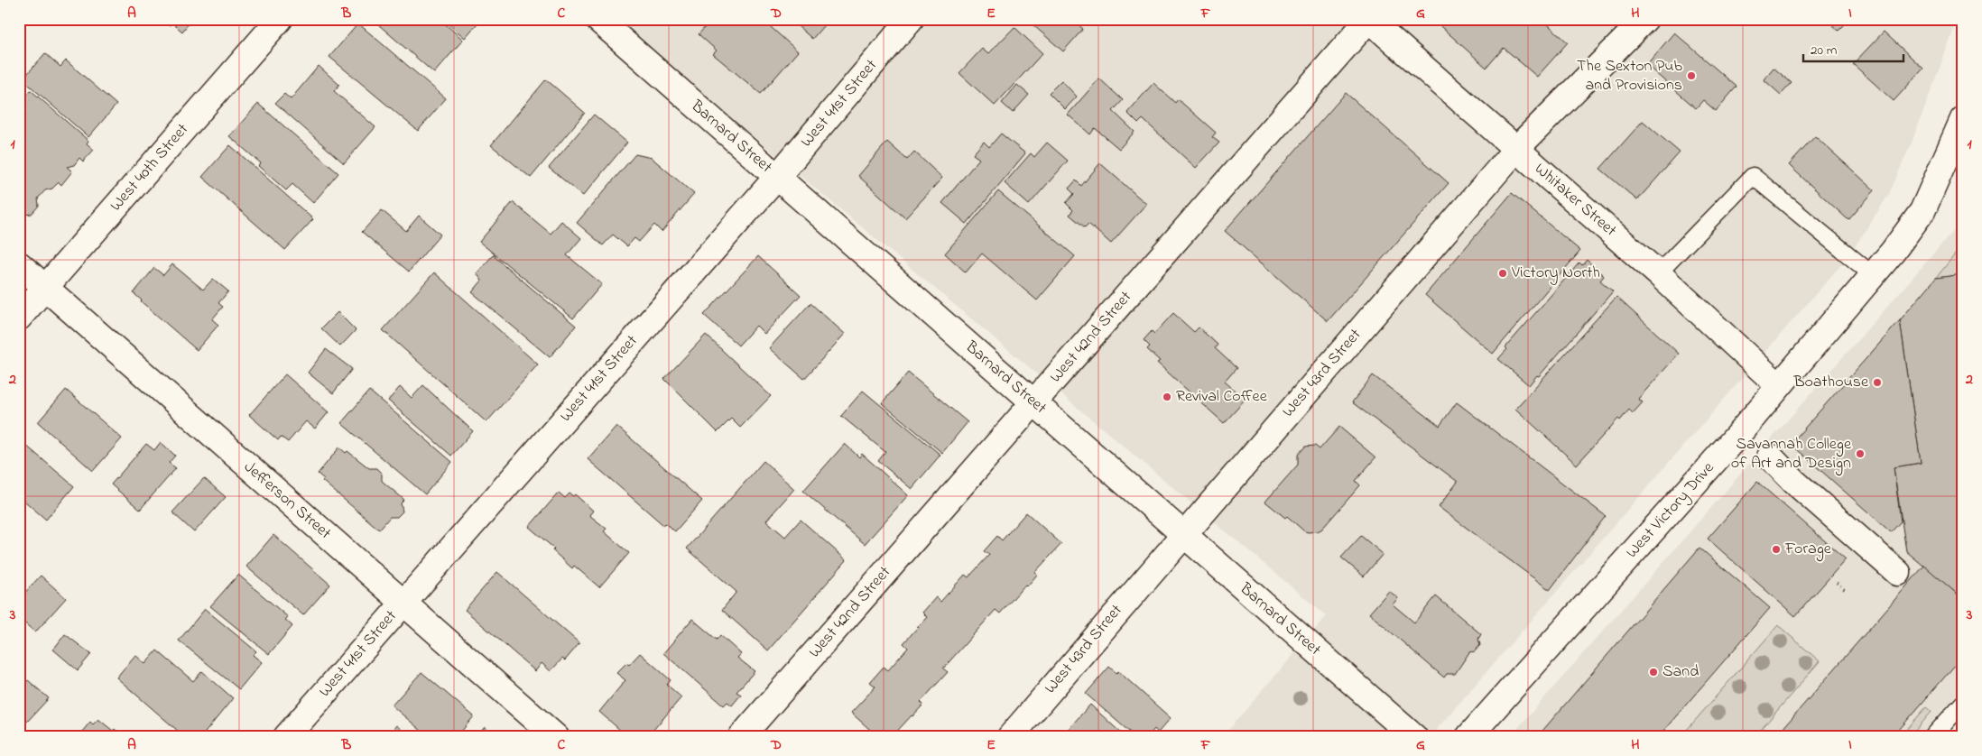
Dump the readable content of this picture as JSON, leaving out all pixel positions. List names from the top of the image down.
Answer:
{
  "streets": {
    "street": [
      "West 41st Street",
      "Barnard Street",
      "West 40th Street",
      "Whitaker Street",
      "West 42nd Street",
      "West 43rd Street",
      "Jefferson Street",
      "West Victory Drive"
    ]
  },
  "crossings": [
    ["West 41st Street", "Barnard Street"],
    ["West 41st Street", "Jefferson Street"],
    ["Barnard Street", "West 42nd Street"],
    ["Barnard Street", "West 43rd Street"],
    ["West 40th Street", "Jefferson Street"],
    ["Whitaker Street", "West 42nd Street"],
    ["Whitaker Street", "West 43rd Street"],
    ["Whitaker Street", "West Victory Drive"]
  ],
  "places": [
    "The Sexton Pub and Provisions",
    "Victory North",
    "Boathouse",
    "Revival Coffee",
    "Savannah College of Art and Design",
    "Forage",
    "Sand"
  ],
  "scale_bar": "20 m",
  "grid": {
    "columns": [
      "A",
      "B",
      "C",
      "D",
      "E",
      "F",
      "G",
      "H",
      "I"
    ],
    "rows": ["1", "2", "3"]
  }
}
